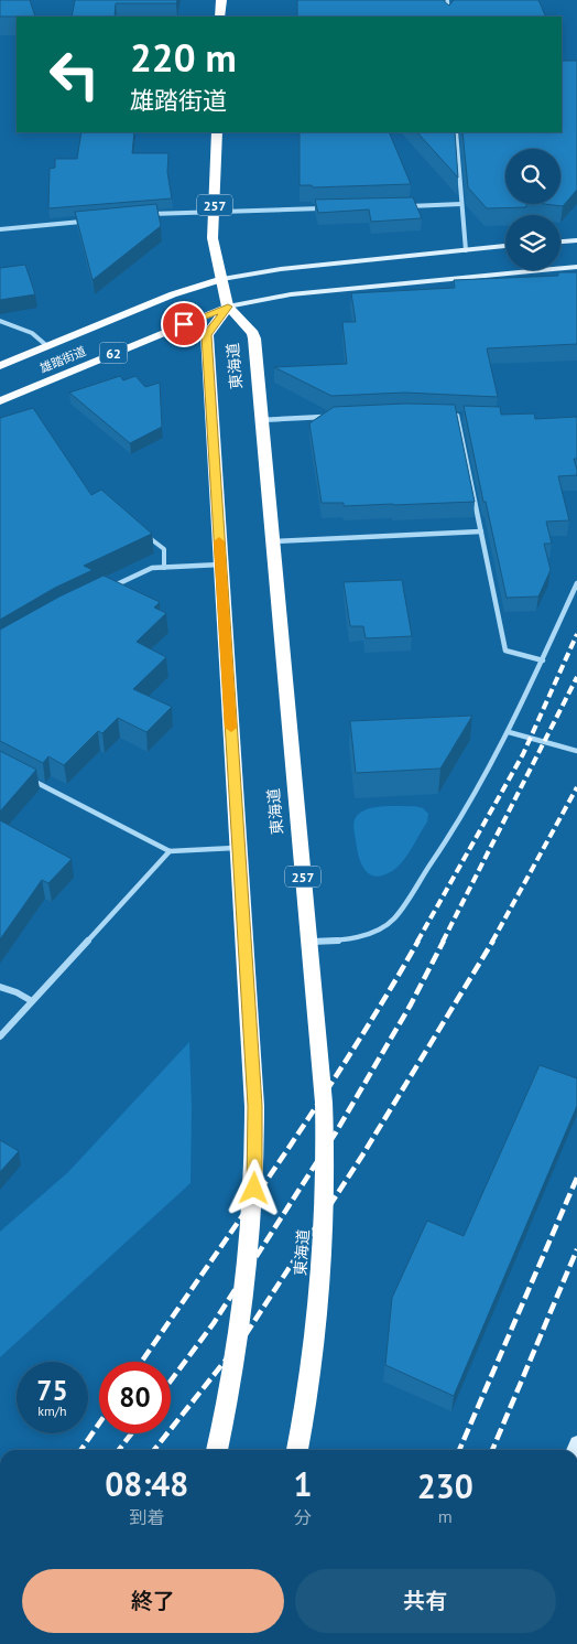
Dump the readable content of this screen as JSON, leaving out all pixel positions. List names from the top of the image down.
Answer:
{
  "streets": {
    "highway": ["257", "東海道"],
    "main road": ["62", "雄踏街道"]
  },
  "crossings": [
    ["257", "雄踏街道"],
    ["257", "東海道"],
    ["雄踏街道", "東海道"]
  ],
  "page": {
    "turn": ["220 m", "雄踏街道"],
    "speed": "75 km/h",
    "limit": "80",
    "eta": [
      "08:48",
      "到着",
      "1",
      "分",
      "230",
      "m"
    ],
    "buttons": ["終了", "共有"]
  }
}
